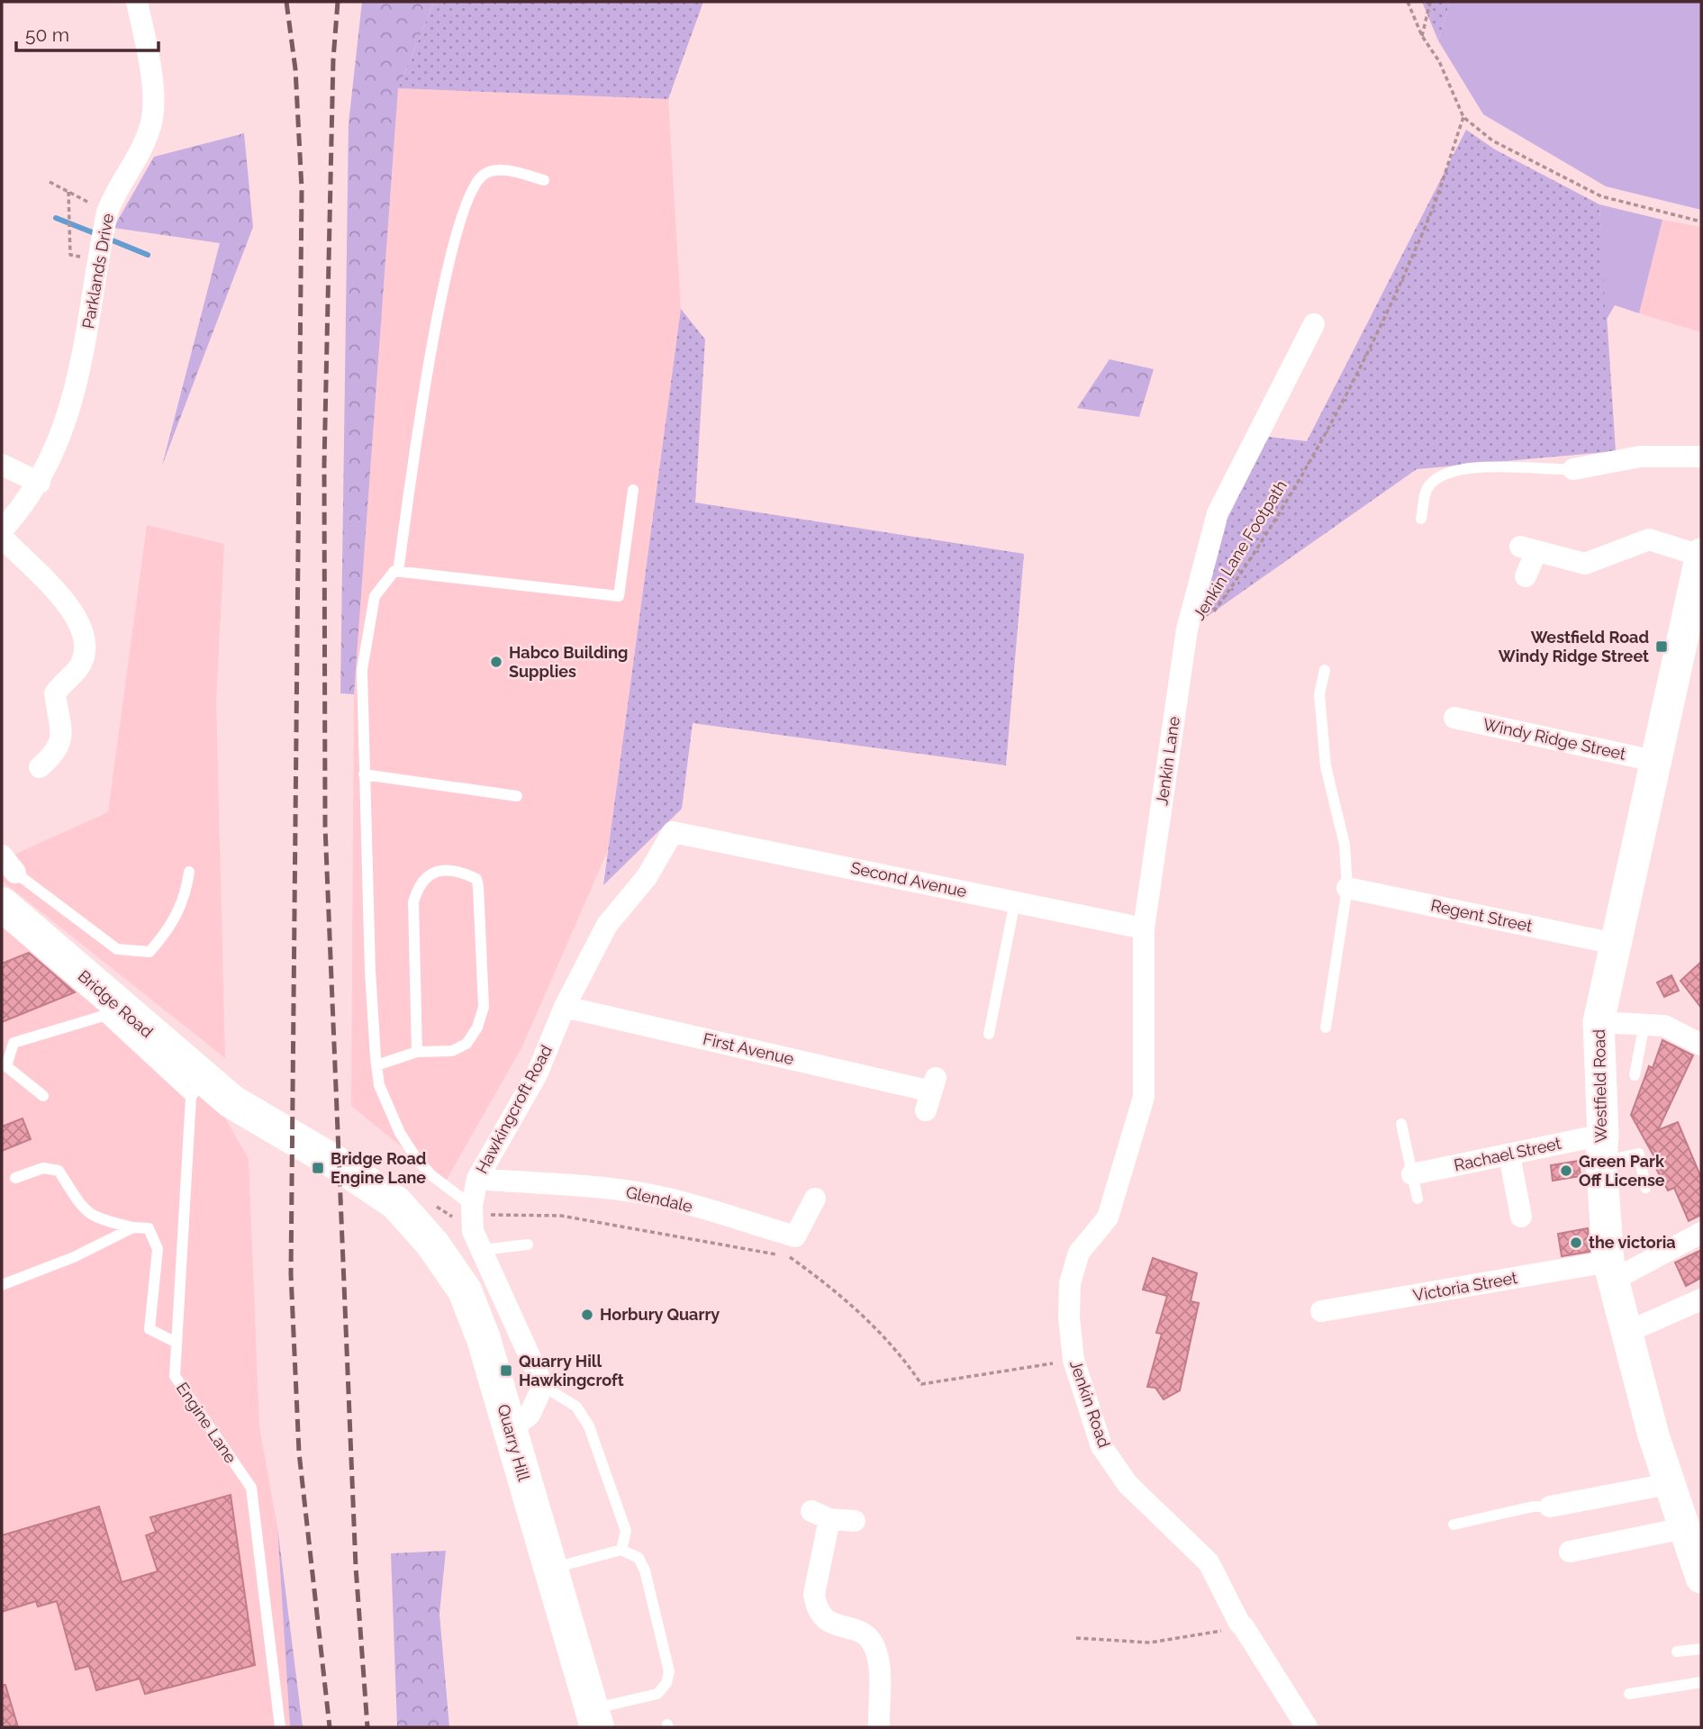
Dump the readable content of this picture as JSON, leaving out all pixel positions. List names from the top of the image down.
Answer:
{
  "streets": {
    "highway": ["Bridge Road", "Quarry Hill"],
    "main road": ["Westfield Road"],
    "street": [
      "Parklands Drive",
      "Windy Ridge Street",
      "Jenkin Lane",
      "Second Avenue",
      "Regent Street",
      "First Avenue",
      "Hawkingcroft Road",
      "Rachael Street",
      "Glendale",
      "Victoria Street",
      "Jenkin Road"
    ],
    "lane": ["Engine Lane"],
    "path": ["Jenkin Lane Footpath"]
  },
  "crossings": [
    ["Windy Ridge Street", "Westfield Road"],
    ["Jenkin Lane", "Second Avenue"],
    ["Jenkin Lane", "Jenkin Road"],
    ["Second Avenue", "Hawkingcroft Road"],
    ["Regent Street", "Westfield Road"],
    ["Bridge Road", "Engine Lane"],
    ["Bridge Road", "Quarry Hill"],
    ["First Avenue", "Hawkingcroft Road"],
    ["Westfield Road", "Rachael Street"],
    ["Westfield Road", "Victoria Street"],
    ["Hawkingcroft Road", "Glendale"]
  ],
  "places": {
    "transit": ["Westfield Road Windy Ridge Street", "Bridge Road Engine Lane", "Quarry Hill Hawkingcroft"],
    "other": [
      "Habco Building Supplies",
      "Green Park Off License",
      "the victoria",
      "Horbury Quarry"
    ]
  },
  "scale_bar": "50 m"
}
